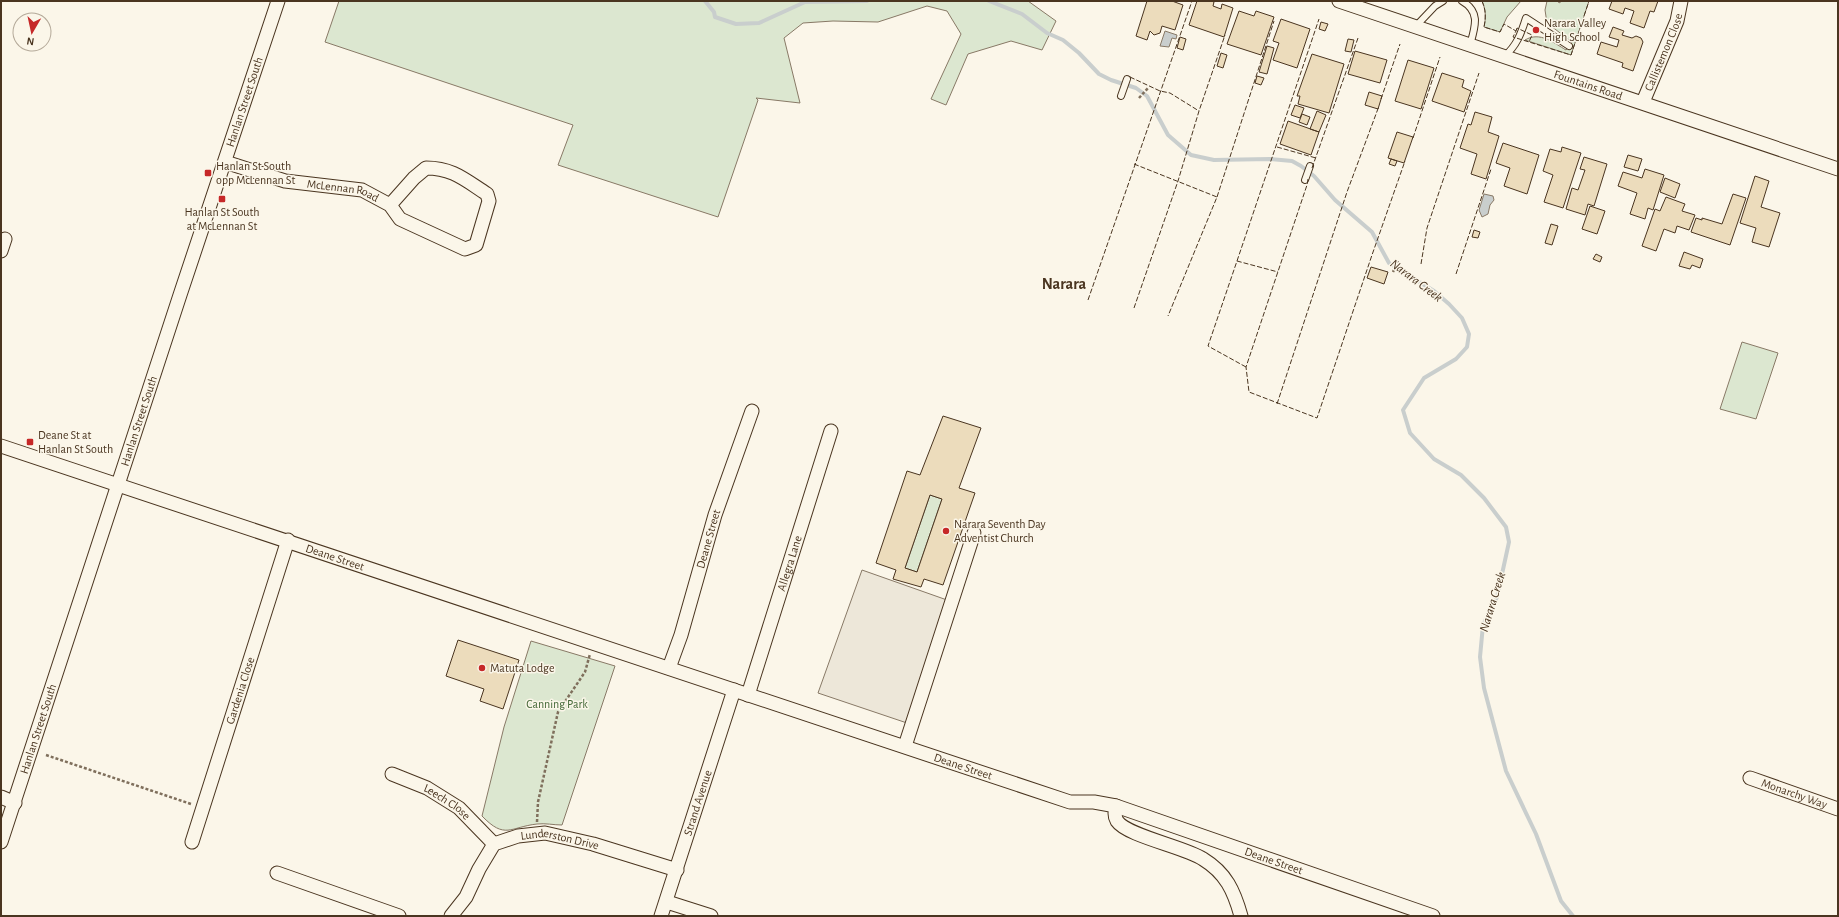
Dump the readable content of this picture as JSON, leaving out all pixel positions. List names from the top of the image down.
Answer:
{
  "streets": {
    "street": [
      "Callistemon Close",
      "Fountains Road",
      "Hanlan Street South",
      "McLennan Road",
      "Deane Street",
      "Allegra Lane",
      "Gardenia Close",
      "Monarchy Way",
      "Strand Avenue",
      "Leech Close",
      "Lunderston Drive"
    ]
  },
  "crossings": [
    ["Callistemon Close", "Fountains Road"],
    ["Hanlan Street South", "McLennan Road"],
    ["Hanlan Street South", "Deane Street"],
    ["Deane Street", "Allegra Lane"],
    ["Deane Street", "Gardenia Close"],
    ["Deane Street", "Strand Avenue"],
    ["Strand Avenue", "Lunderston Drive"],
    ["Leech Close", "Lunderston Drive"]
  ],
  "districts": ["Narara"],
  "water": ["Narara Creek"],
  "parks": ["Canning Park"],
  "places": {
    "other": ["Narara Valley High School", "Narara Seventh Day Adventist Church", "Matuta Lodge"],
    "transit": ["Hanlan St South opp McLennan St", "Hanlan St South at McLennan St", "Deane St at Hanlan St South"]
  },
  "north": "bottom"
}
